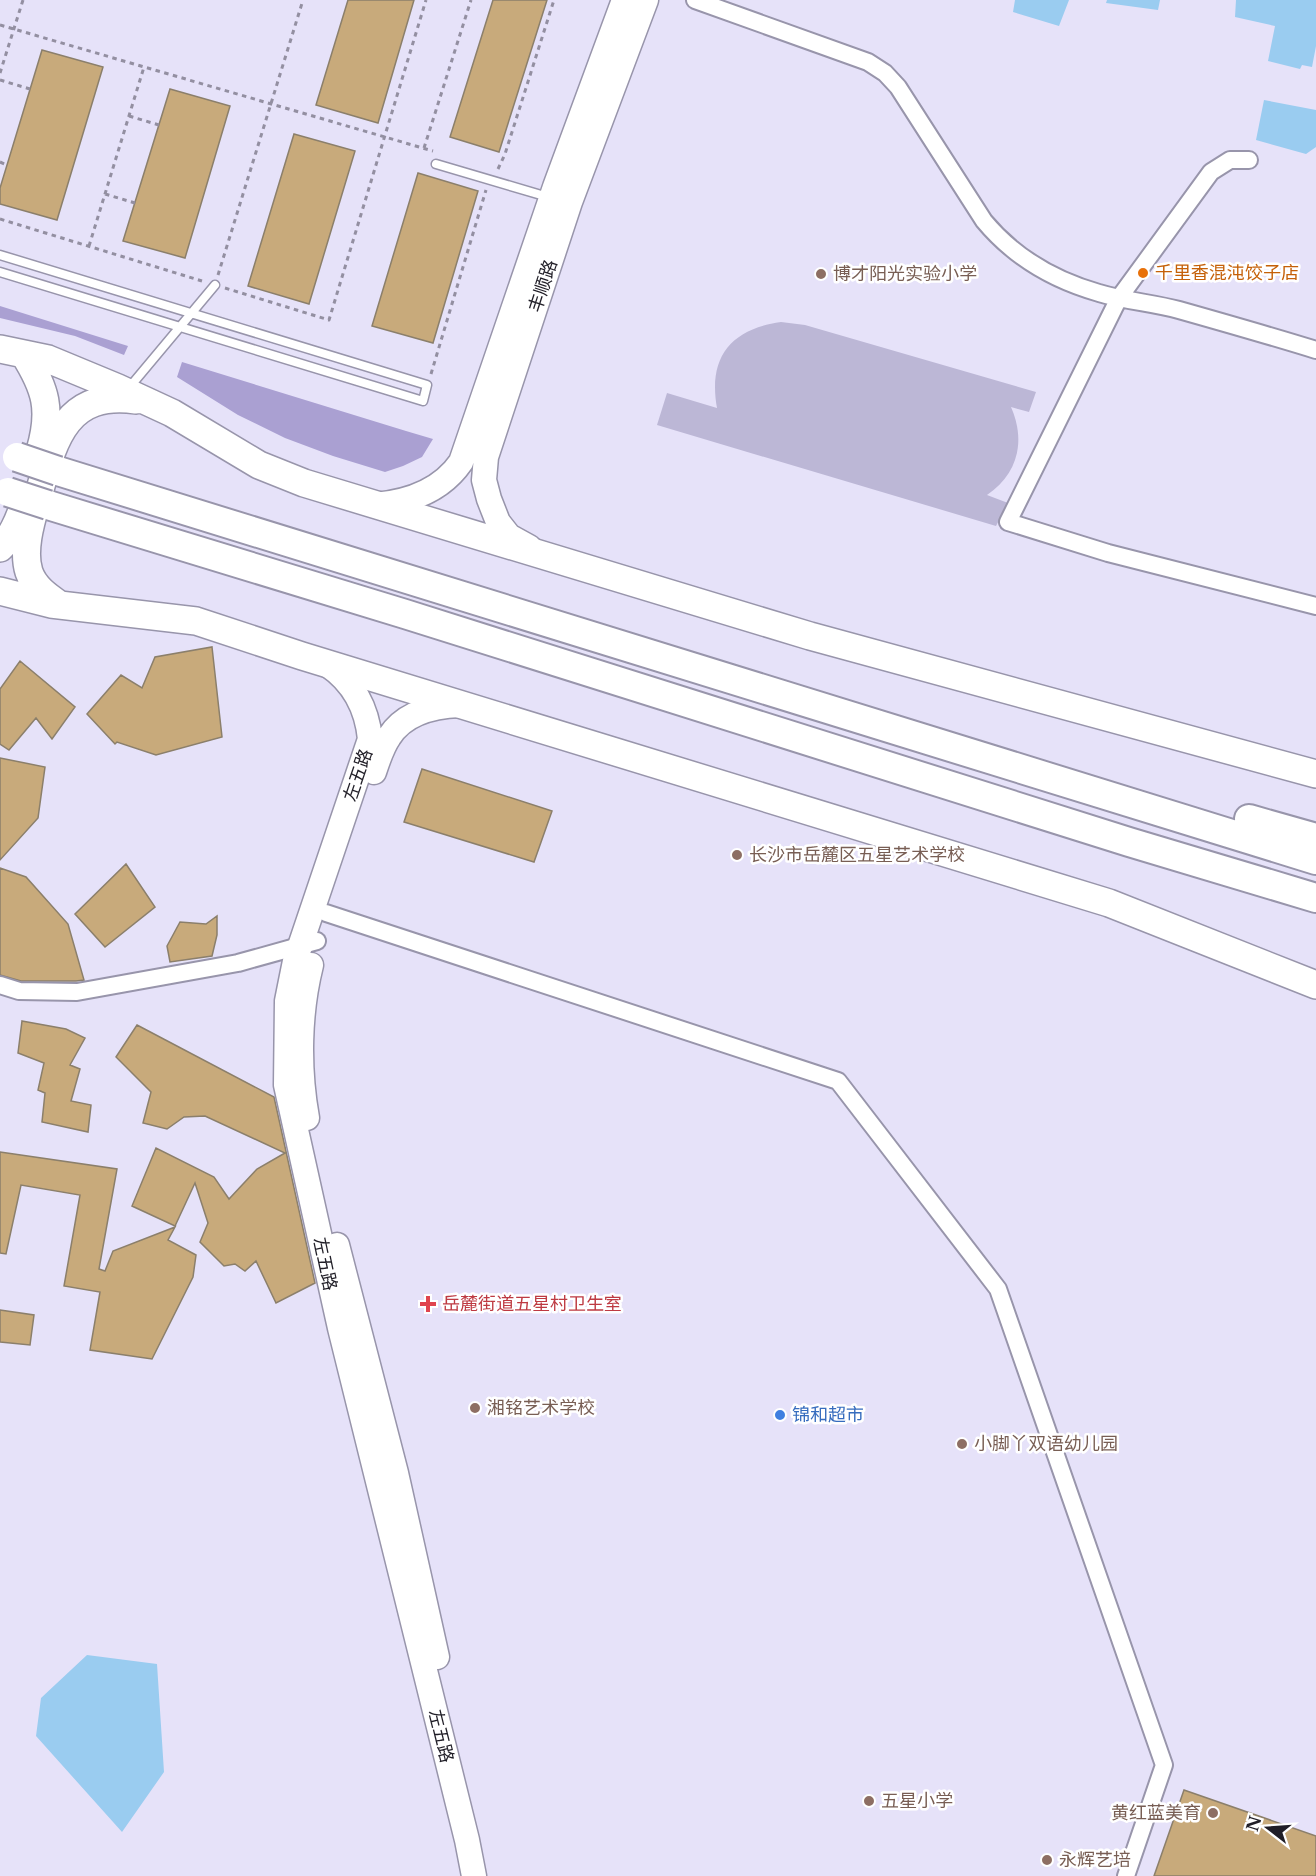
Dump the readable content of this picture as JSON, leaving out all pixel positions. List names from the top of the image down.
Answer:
{
  "streets": {
    "main road": ["丰顺路", "左五路"]
  },
  "places": {
    "other": [
      "千里香混沌饺子店",
      "博才阳光实验小学",
      "长沙市岳麓区五星艺术学校",
      "湘铭艺术学校",
      "锦和超市",
      "小脚丫双语幼儿园",
      "五星小学",
      "黄红蓝美育",
      "永辉艺培"
    ],
    "health": ["岳麓街道五星村卫生室"]
  },
  "north": "left"
}
